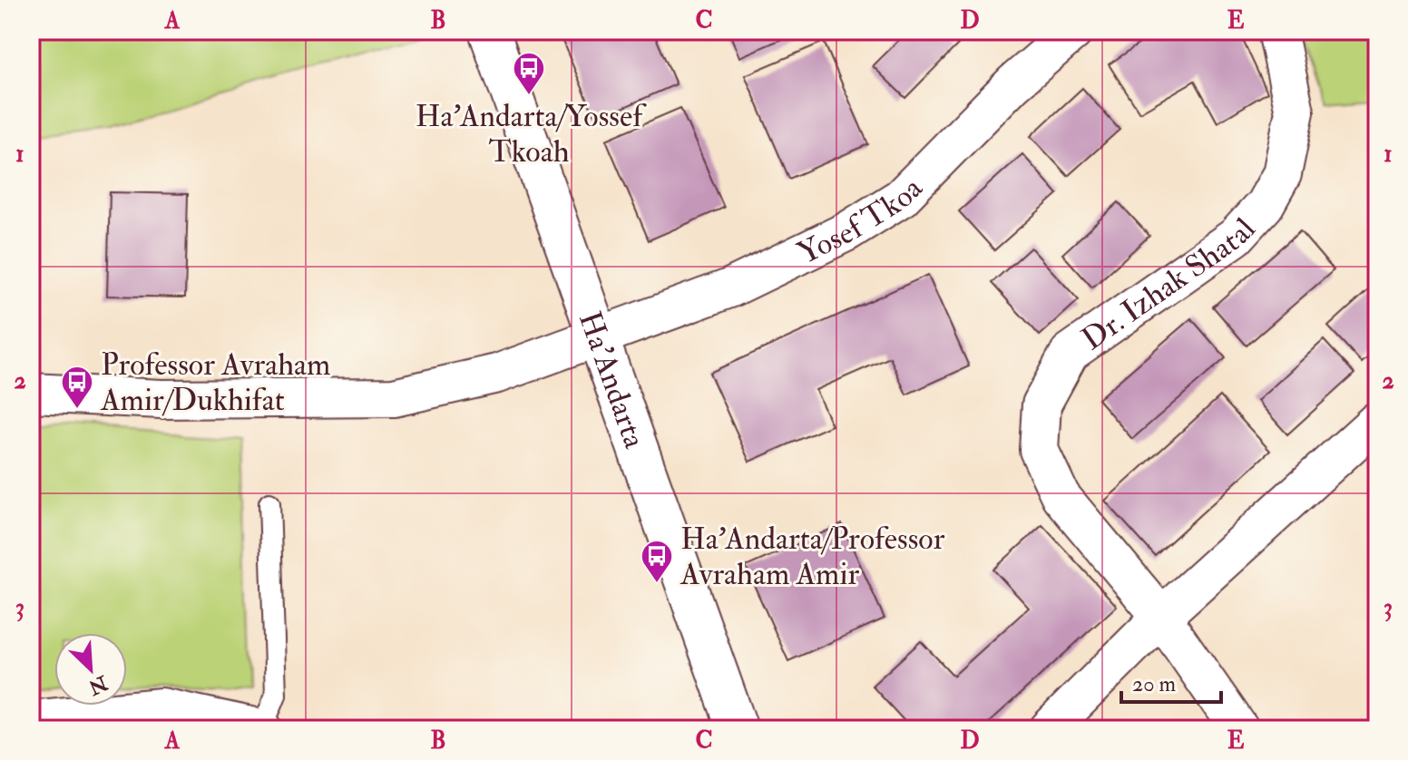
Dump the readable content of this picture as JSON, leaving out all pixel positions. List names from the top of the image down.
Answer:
{
  "streets": {
    "street": ["Yosef Tkoa", "Dr. Izhak Shatal", "Ha'Andarta"]
  },
  "crossings": [
    ["Yosef Tkoa", "Ha'Andarta"]
  ],
  "places": {
    "bus stop": ["Ha'Andarta/Yossef Tkoah", "Professor Avraham Amir/Dukhifat", "Ha'Andarta/Professor Avraham Amir"]
  },
  "scale_bar": "20 m",
  "north": "bottom right",
  "grid": {
    "columns": [
      "A",
      "B",
      "C",
      "D",
      "E"
    ],
    "rows": ["1", "2", "3"]
  }
}
